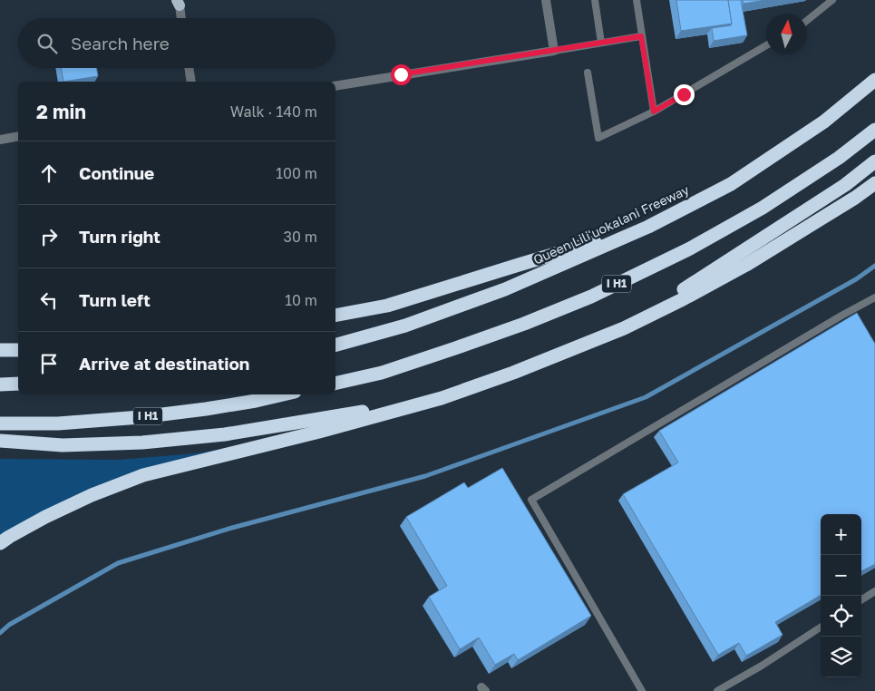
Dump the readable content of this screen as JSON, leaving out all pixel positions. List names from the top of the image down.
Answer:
{
  "streets": {
    "highway": ["Queen Liliʻuokalani Freeway", "I H1"]
  },
  "north": "top",
  "page": {
    "search": "Search here",
    "heading": ["2 min", "Walk · 140 m"],
    "list": [
      ["Continue", "100 m"],
      ["Turn right", "30 m"],
      ["Turn left", "10 m"],
      "Arrive at destination"
    ],
    "map_buttons": ["+", "−"]
  }
}
